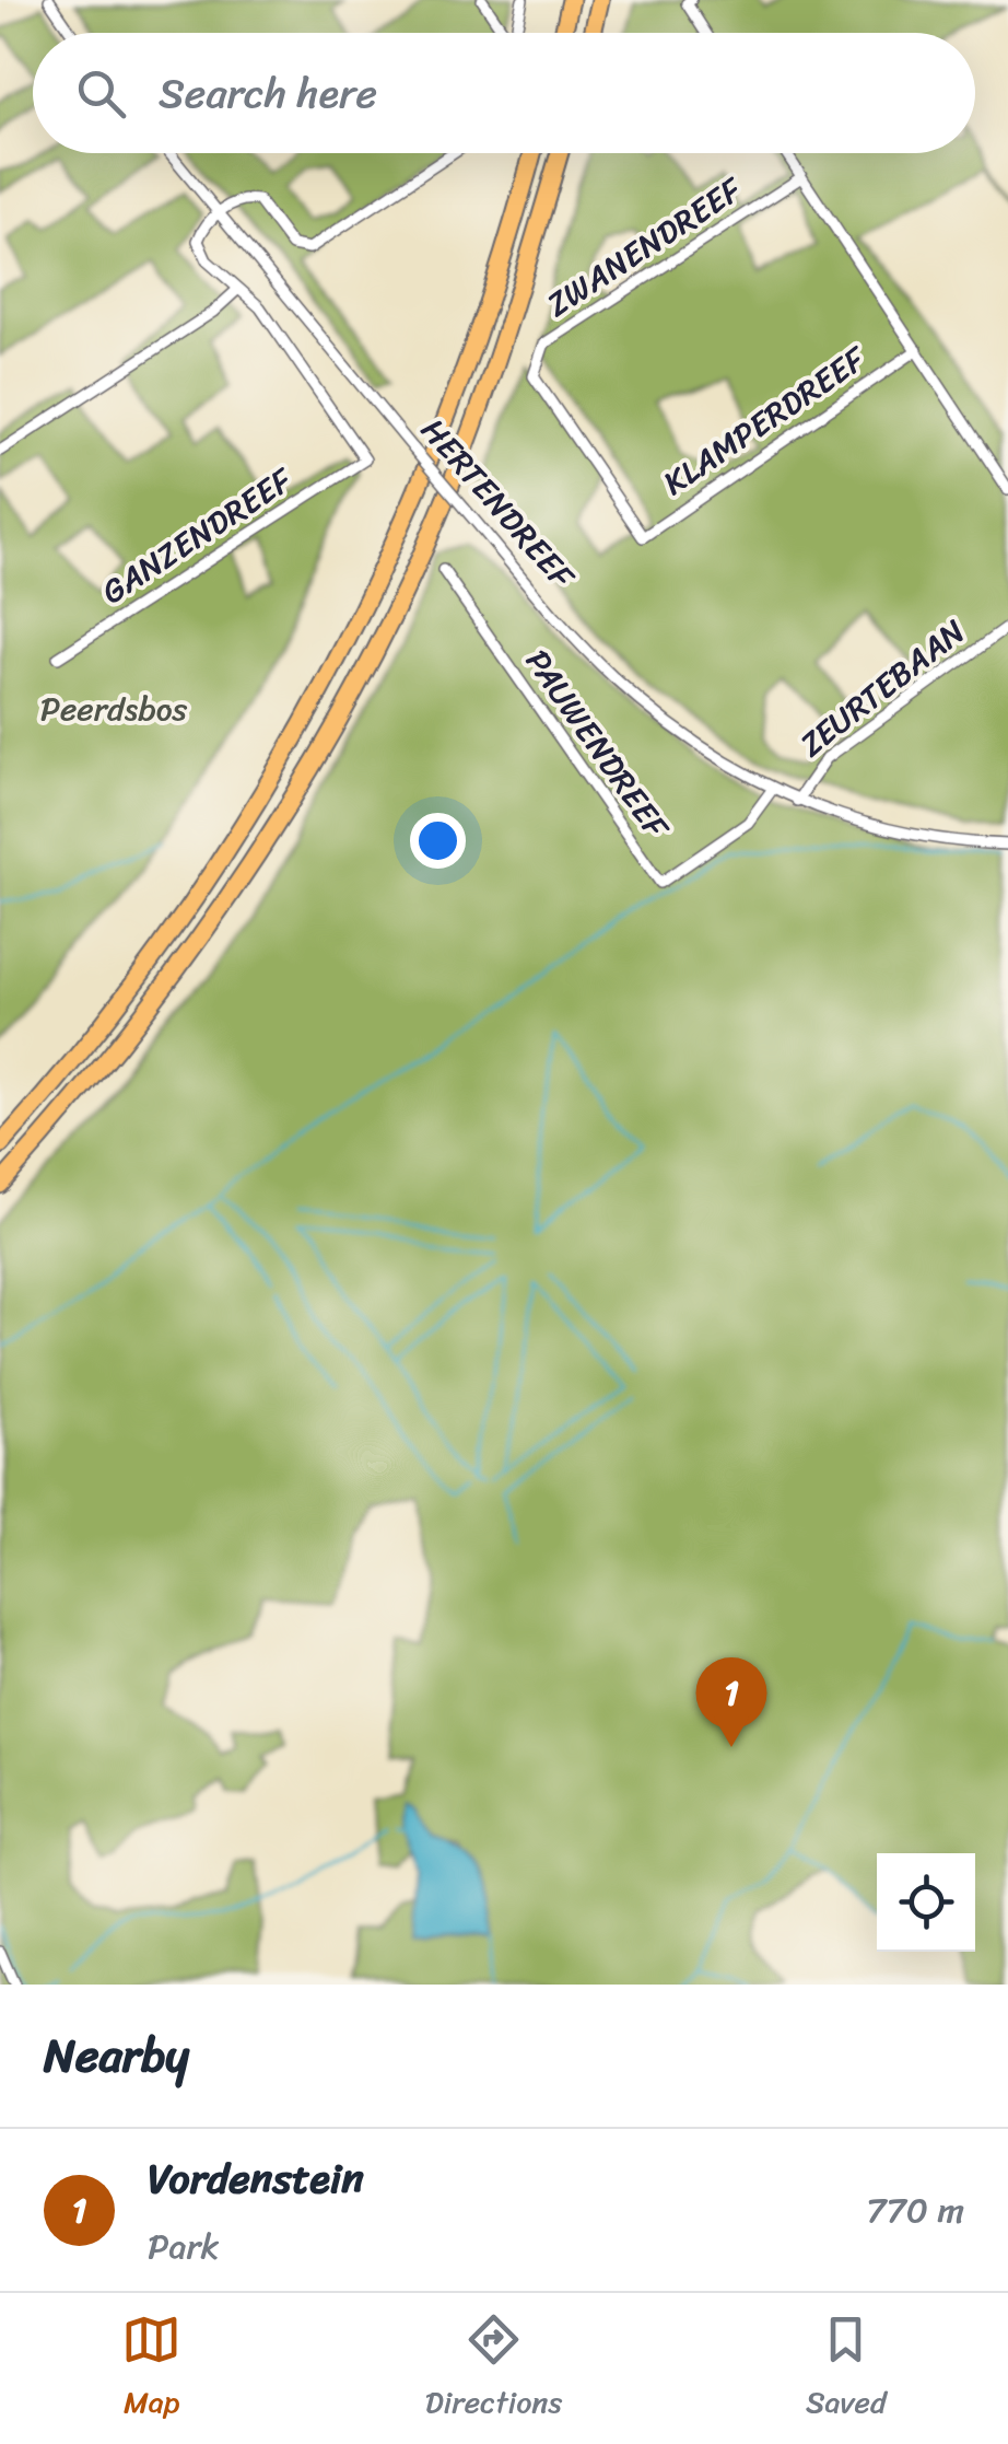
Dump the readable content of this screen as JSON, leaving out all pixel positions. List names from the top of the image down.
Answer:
{
  "streets": {
    "street": [
      "ZWANENDREEF",
      "KLAMPERDREEF",
      "HERTENDREEF",
      "GANZENDREEF",
      "ZEURTEBAAN",
      "PAUWENDREEF"
    ]
  },
  "crossings": [
    ["ZWANENDREEF", "KLAMPERDREEF"],
    ["HERTENDREEF", "ZEURTEBAAN"],
    ["HERTENDREEF", "PAUWENDREEF"]
  ],
  "parks": ["Peerdsbos"],
  "page": {
    "search": "Search here",
    "pins": "1",
    "heading": "Nearby",
    "list": [
      {
        "mark": "1",
        "name": "Vordenstein",
        "note": "Park",
        "value": "770 m"
      }
    ],
    "nav": ["Map", "Directions", "Saved"]
  }
}
